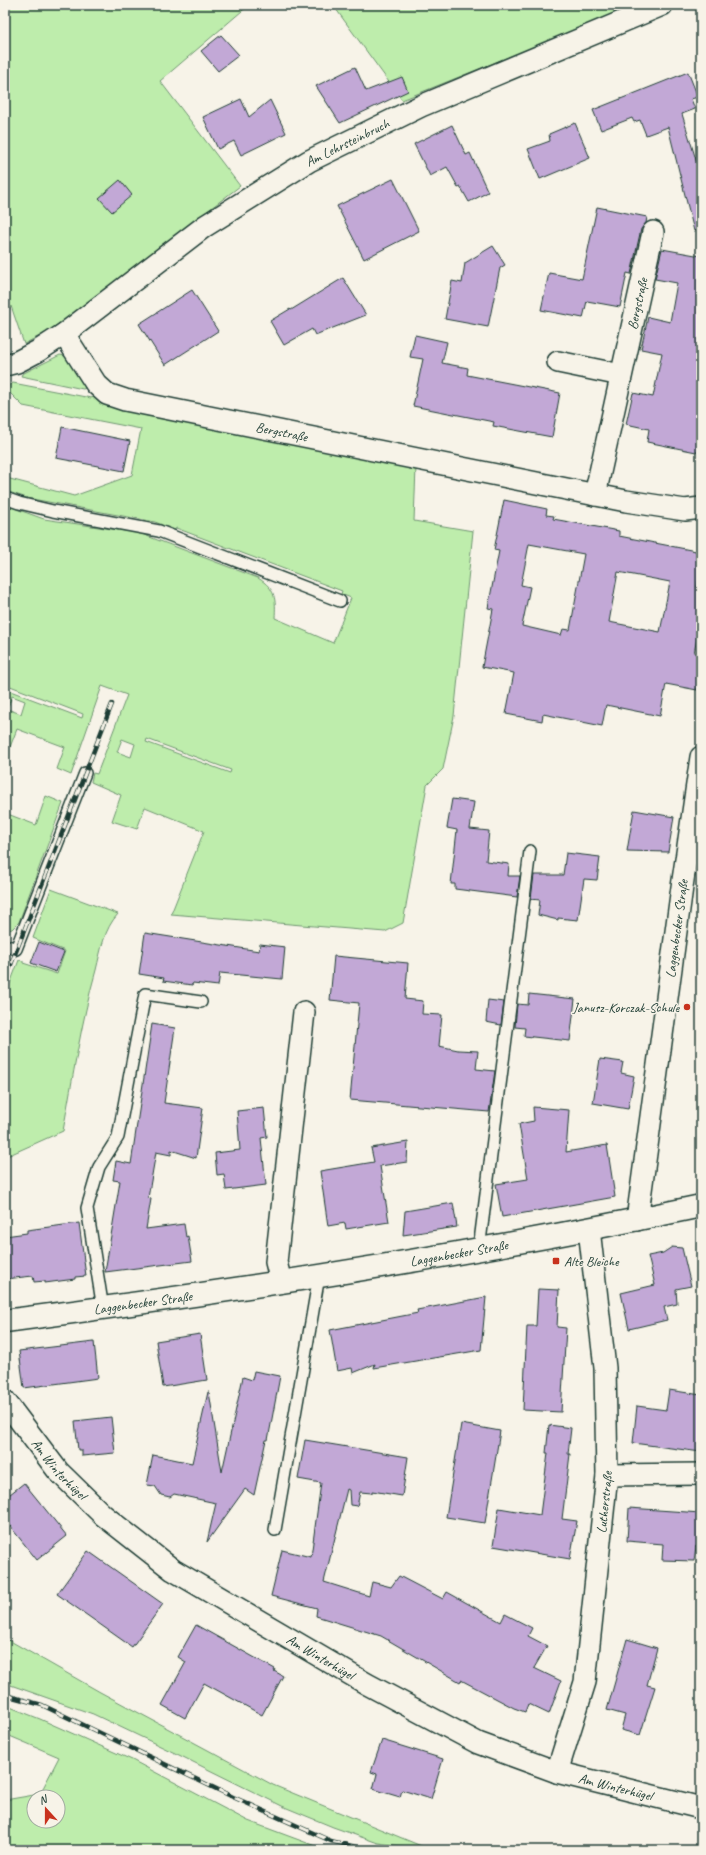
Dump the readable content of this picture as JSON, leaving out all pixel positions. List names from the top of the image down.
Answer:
{
  "streets": {
    "street": [
      "Am Lehrsteinbruch",
      "Bergstraße",
      "Laggenbecker Straße",
      "Am Winterhügel",
      "Lutherstraße"
    ]
  },
  "crossings": [
    ["Am Lehrsteinbruch", "Bergstraße"],
    ["Laggenbecker Straße", "Lutherstraße"],
    ["Am Winterhügel", "Lutherstraße"]
  ],
  "places": {
    "other": ["Janusz-Korczak-Schule"],
    "transit": ["Alte Bleiche"]
  },
  "north": "top"
}
